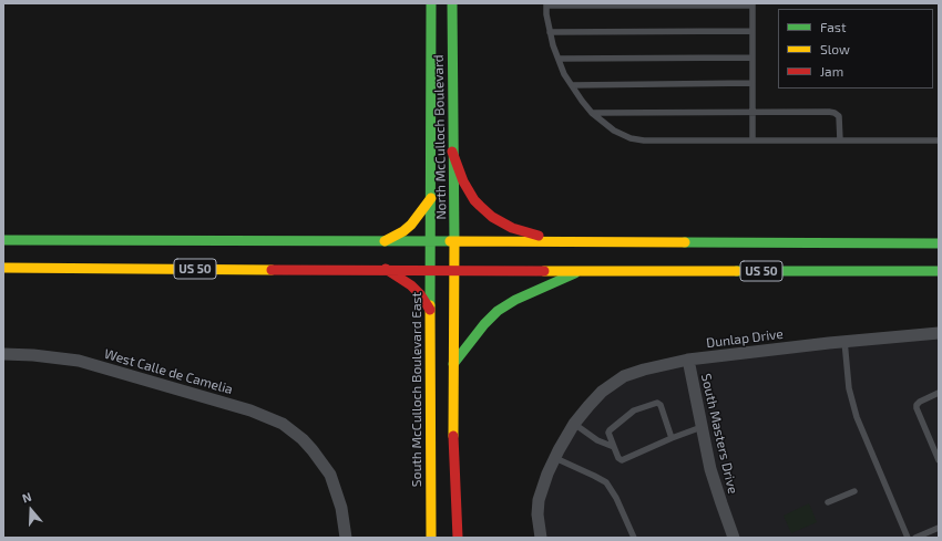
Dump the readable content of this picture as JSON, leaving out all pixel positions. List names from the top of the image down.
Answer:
{
  "streets": {
    "main road": ["North McCulloch Boulevard", "US 50", "South McCulloch Boulevard East"],
    "street": ["Dunlap Drive", "West Calle de Camelia", "South Masters Drive"]
  },
  "crossings": [
    ["North McCulloch Boulevard", "US 50"],
    ["North McCulloch Boulevard", "South McCulloch Boulevard East"],
    ["US 50", "South McCulloch Boulevard East"],
    ["Dunlap Drive", "South Masters Drive"]
  ],
  "legend": ["Fast", "Slow", "Jam"],
  "north": "top"
}
